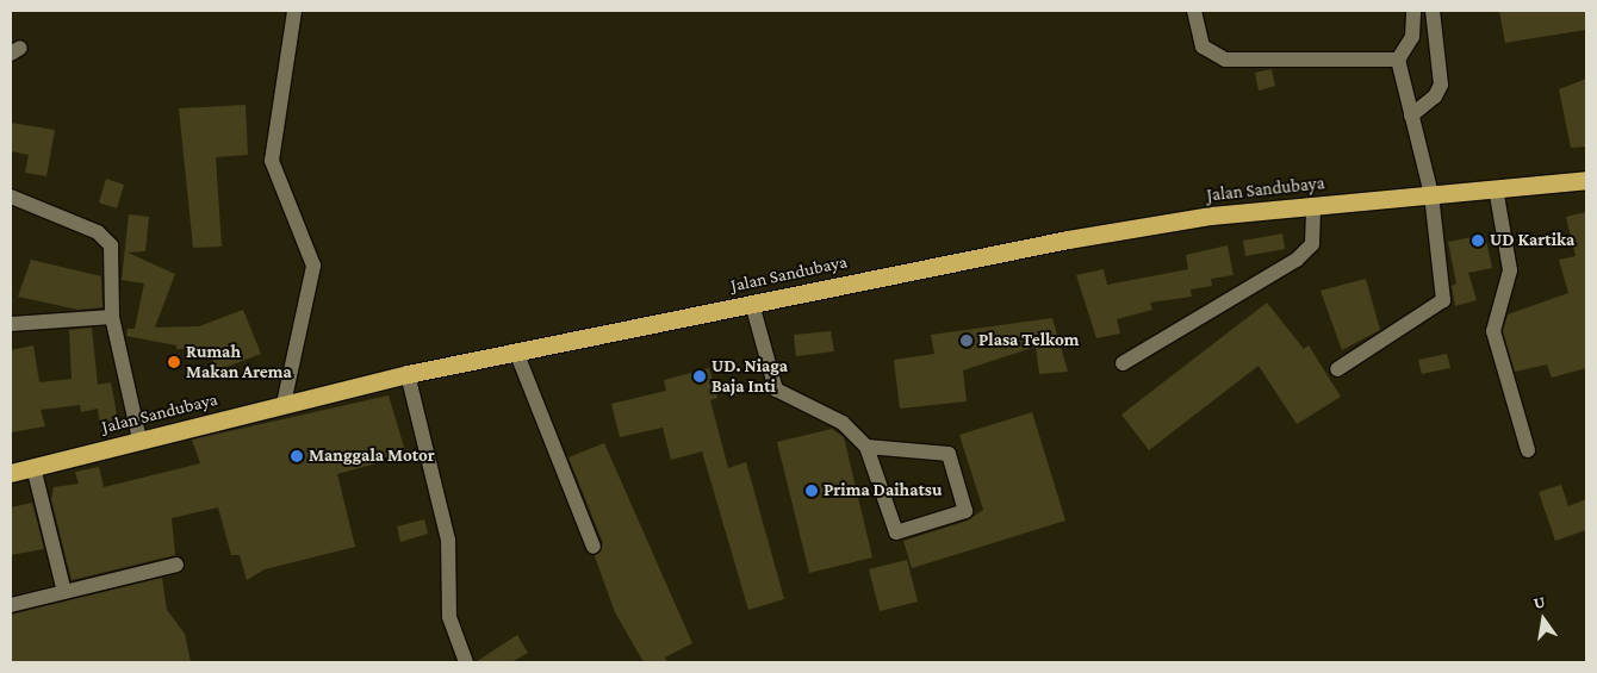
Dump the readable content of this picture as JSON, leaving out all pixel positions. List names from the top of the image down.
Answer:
{
  "streets": {
    "highway": ["Jalan Sandubaya"]
  },
  "places": [
    "UD Kartika",
    "Plasa Telkom",
    "Rumah Makan Arema",
    "UD. Niaga Baja Inti",
    "Manggala Motor",
    "Prima Daihatsu"
  ],
  "north": "top"
}
